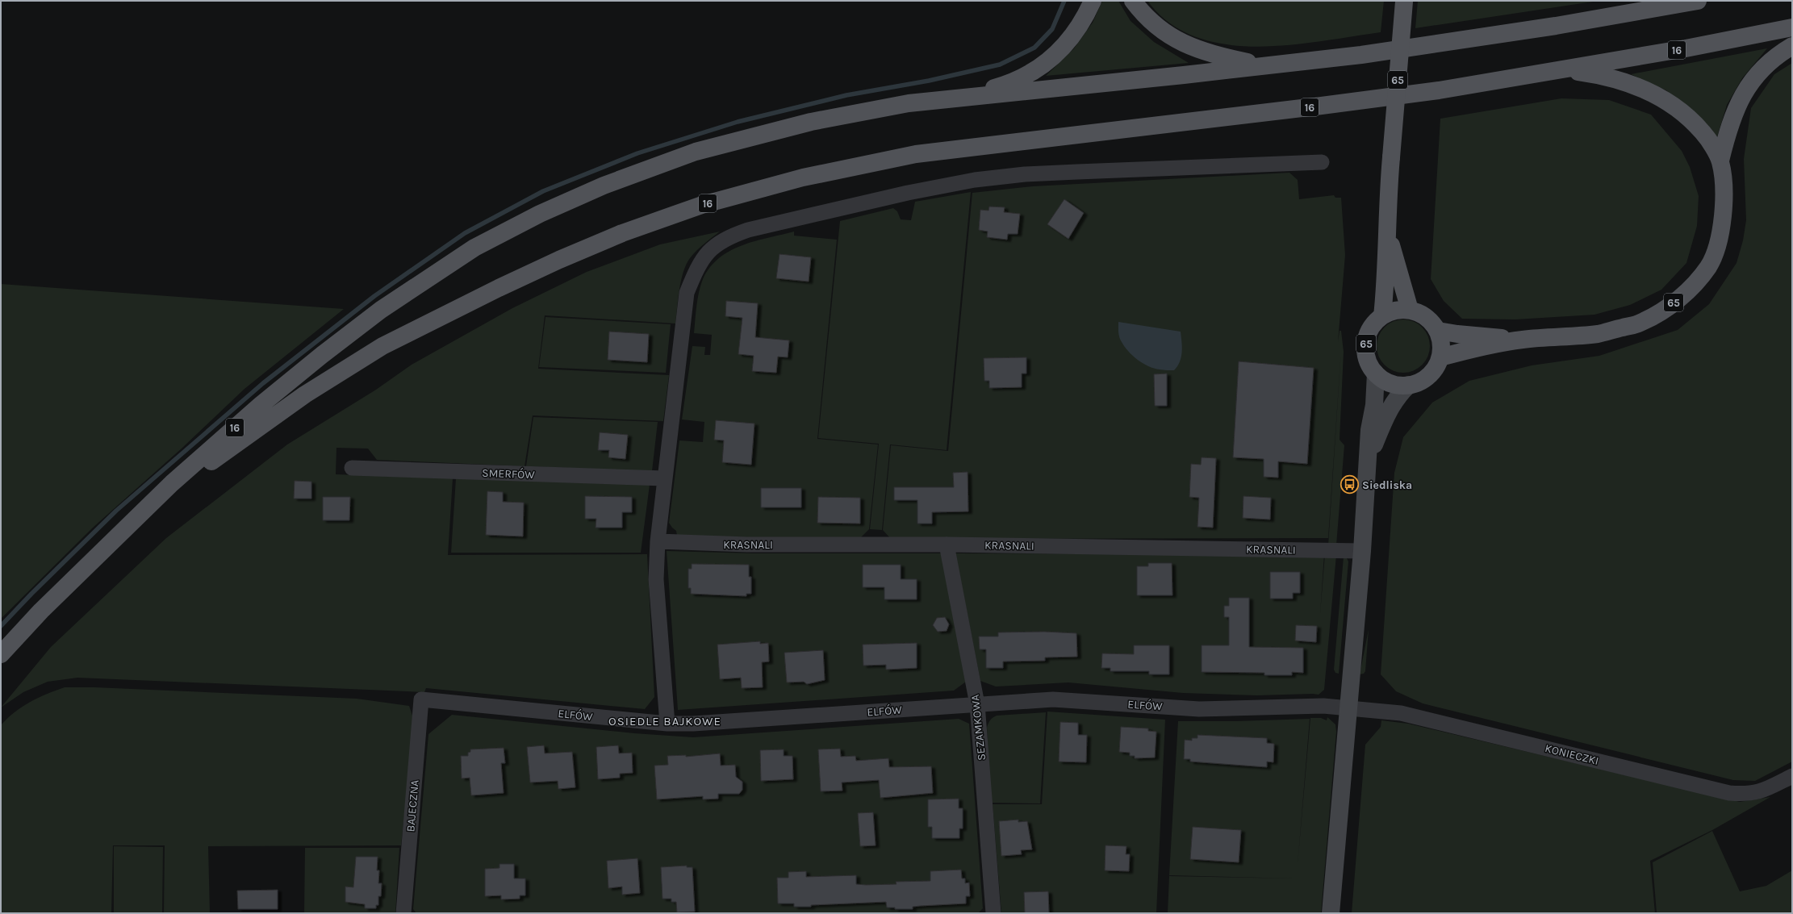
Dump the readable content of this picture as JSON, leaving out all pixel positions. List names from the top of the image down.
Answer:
{
  "streets": {
    "main road": ["16", "65"],
    "street": [
      "SMERFÓW",
      "KRASNALI",
      "ELFÓW",
      "SEZAMKOWA",
      "KONIECZKI",
      "BAJECZNA"
    ]
  },
  "crossings": [
    ["KRASNALI", "SEZAMKOWA"],
    ["ELFÓW", "SEZAMKOWA"],
    ["ELFÓW", "KONIECZKI"],
    ["ELFÓW", "BAJECZNA"]
  ],
  "districts": ["OSIEDLE BAJKOWE"],
  "places": {
    "bus stop": ["Siedliska"]
  }
}
